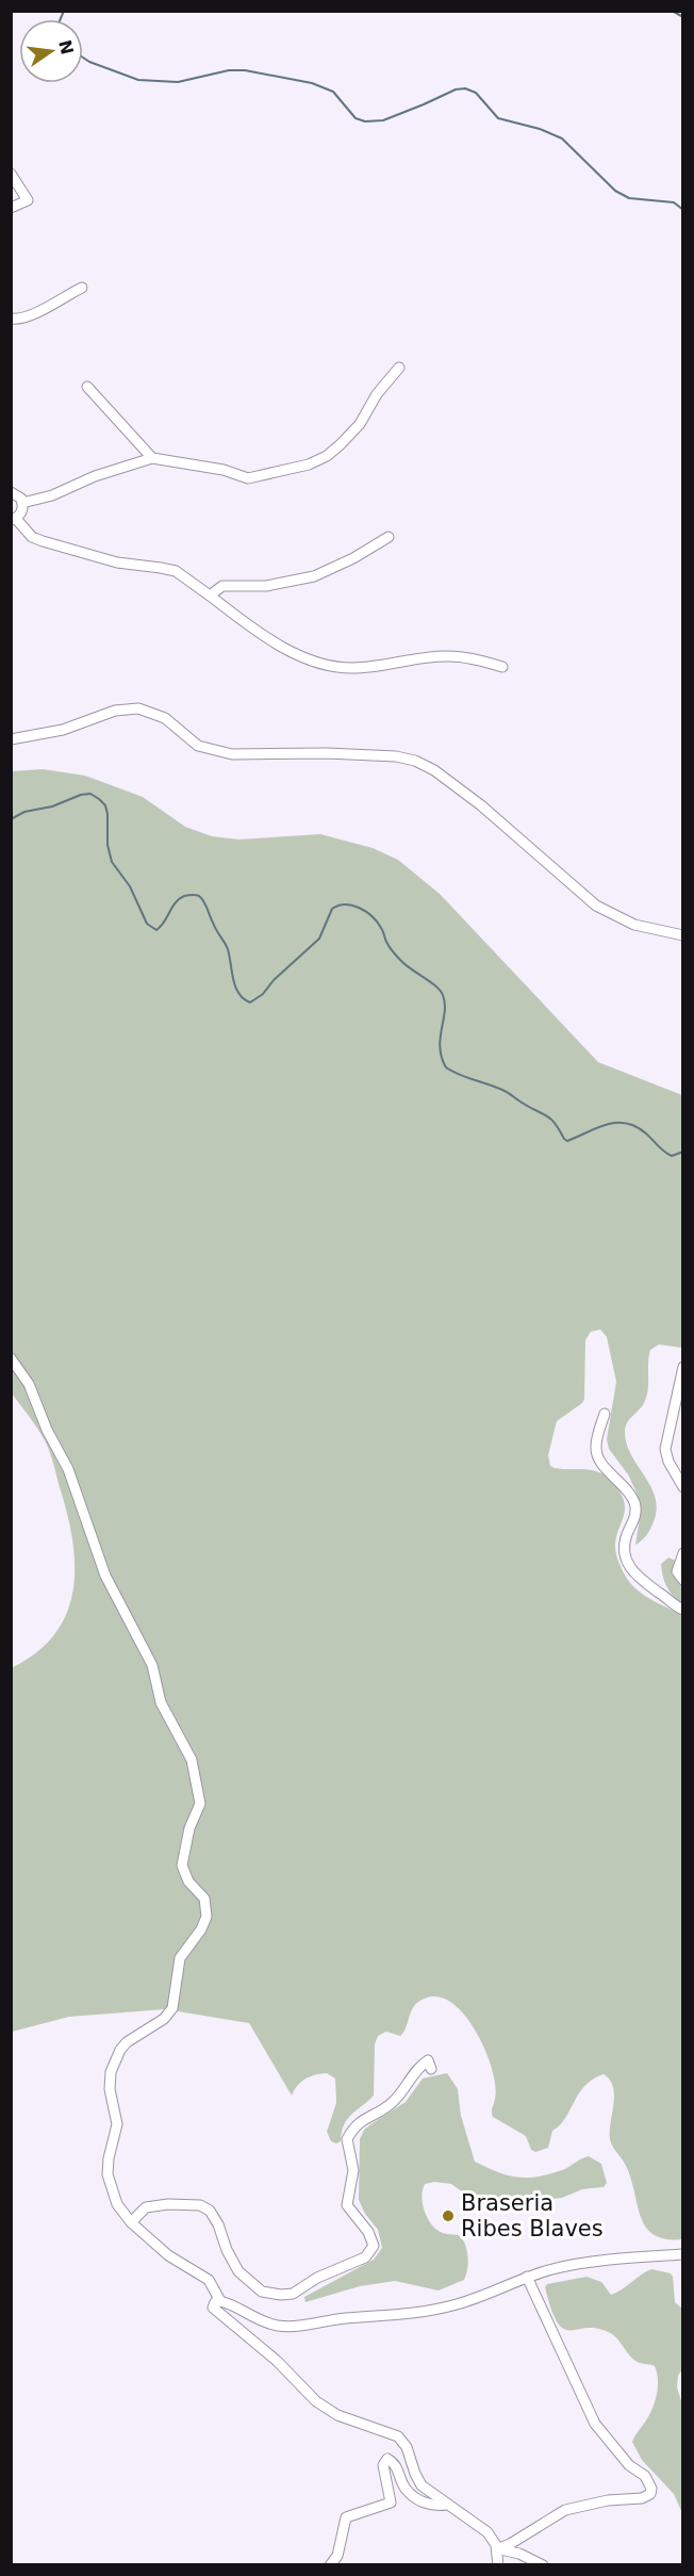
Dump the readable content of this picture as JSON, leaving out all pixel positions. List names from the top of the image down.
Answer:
{
  "places": ["Braseria Ribes Blaves"],
  "north": "right"
}
